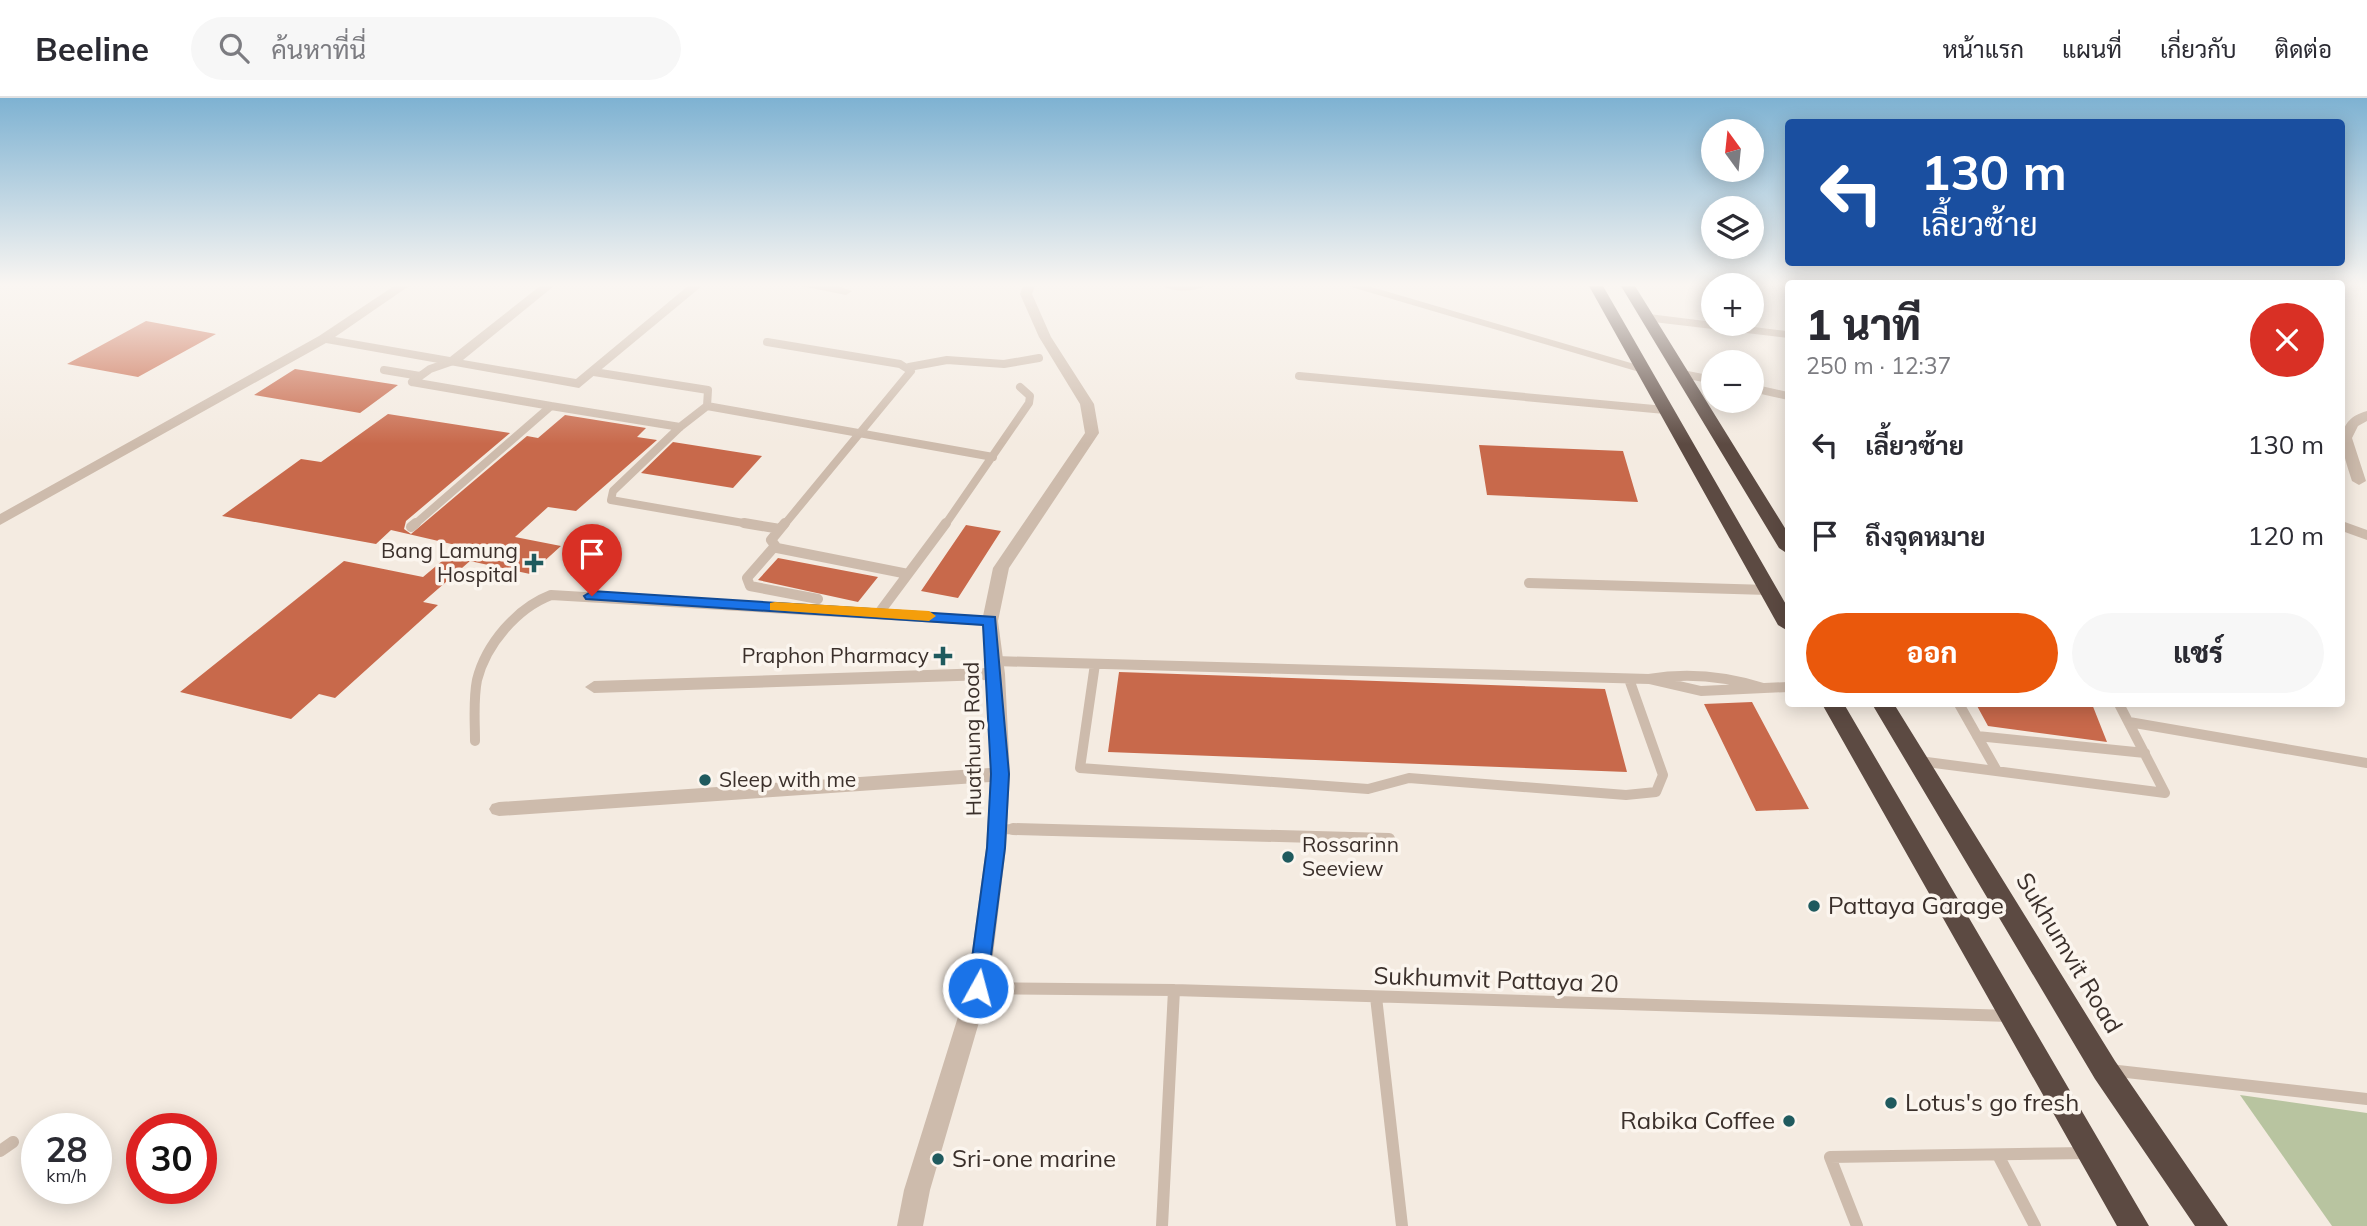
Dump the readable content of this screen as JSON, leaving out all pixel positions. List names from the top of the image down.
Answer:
{
  "streets": {
    "highway": ["Sukhumvit Road"],
    "street": ["Huathung Road"],
    "lane": ["Sukhumvit Pattaya 20"]
  },
  "crossings": [
    ["Huathung Road", "Sukhumvit Pattaya 20"]
  ],
  "places": {
    "health": ["Bang Lamung Hospital", "Praphon Pharmacy"],
    "other": [
      "Sleep with me",
      "Rossarinn Seeview",
      "Pattaya Garage",
      "Lotus's go fresh",
      "Rabika Coffee",
      "Sri-one marine"
    ]
  },
  "north": "top",
  "page": {
    "header": "Beeline",
    "search": "ค้นหาที่นี่",
    "nav": [
      "หน้าแรก",
      "แผนที่",
      "เกี่ยวกับ",
      "ติดต่อ"
    ],
    "map_buttons": ["+", "−"],
    "turn": ["130 m", "เลี้ยวซ้าย"],
    "heading": ["1 นาที", "250 m · 12:37"],
    "list": [
      {
        "name": "เลี้ยวซ้าย",
        "value": "130 m"
      },
      {
        "name": "ถึงจุดหมาย",
        "value": "120 m"
      }
    ],
    "buttons": ["ออก", "แชร์"],
    "speed": "28 km/h",
    "limit": "30"
  }
}
